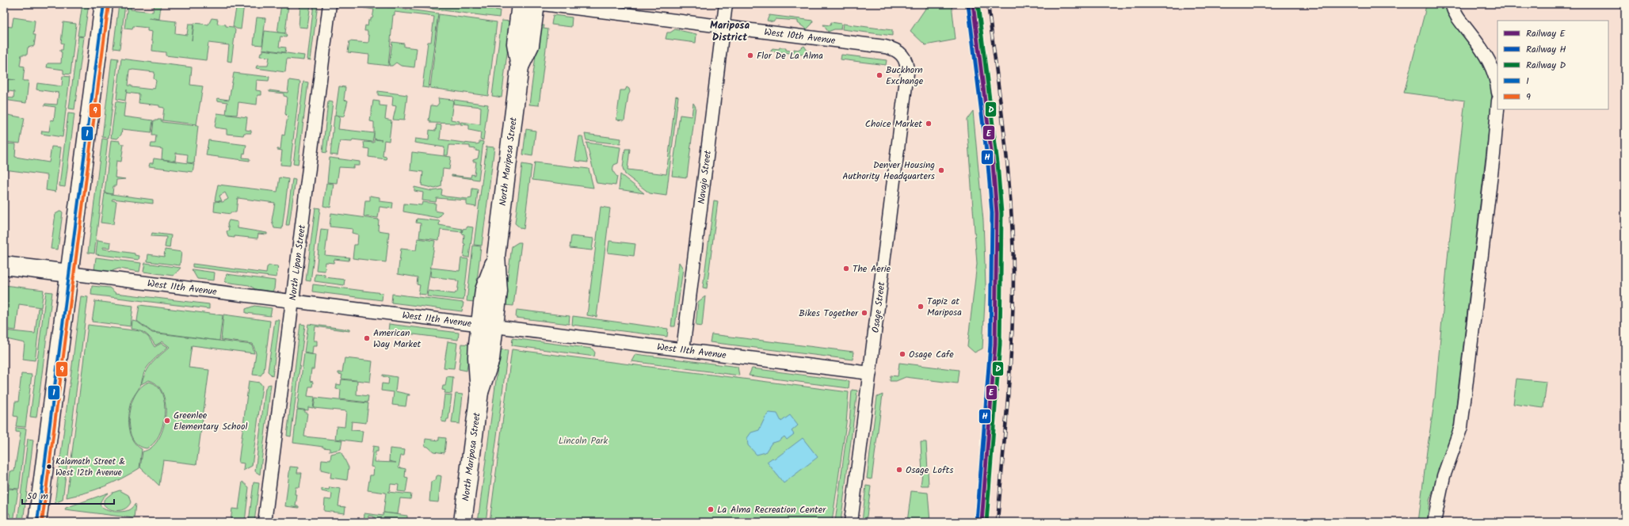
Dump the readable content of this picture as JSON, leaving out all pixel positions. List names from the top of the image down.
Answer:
{
  "streets": {
    "street": [
      "West 10th Avenue",
      "North Mariposa Street",
      "Navajo Street",
      "North Lipan Street",
      "West 11th Avenue",
      "Osage Street"
    ]
  },
  "crossings": [
    ["West 10th Avenue", "Navajo Street"],
    ["West 10th Avenue", "Osage Street"],
    ["North Mariposa Street", "West 11th Avenue"],
    ["Navajo Street", "West 11th Avenue"],
    ["North Lipan Street", "West 11th Avenue"],
    ["West 11th Avenue", "Osage Street"]
  ],
  "districts": ["Mariposa District"],
  "parks": ["Lincoln Park"],
  "places": [
    "Flor De La Alma",
    "Buckhorn Exchange",
    "Choice Market",
    "Denver Housing Authority Headquarters",
    "The Aerie",
    "Tapiz at Mariposa",
    "Bikes Together",
    "American Way Market",
    "Osage Cafe",
    "Greenlee Elementary School",
    "Kalamath Street & West 12th Avenue",
    "Osage Lofts",
    "La Alma Recreation Center"
  ],
  "lines": [
    "rail line E",
    "rail line D",
    "transit line 1",
    "rail line H",
    "transit line 9"
  ],
  "legend": [
    "Railway E",
    "Railway H",
    "Railway D",
    "1",
    "9"
  ],
  "scale_bar": "50 m"
}
